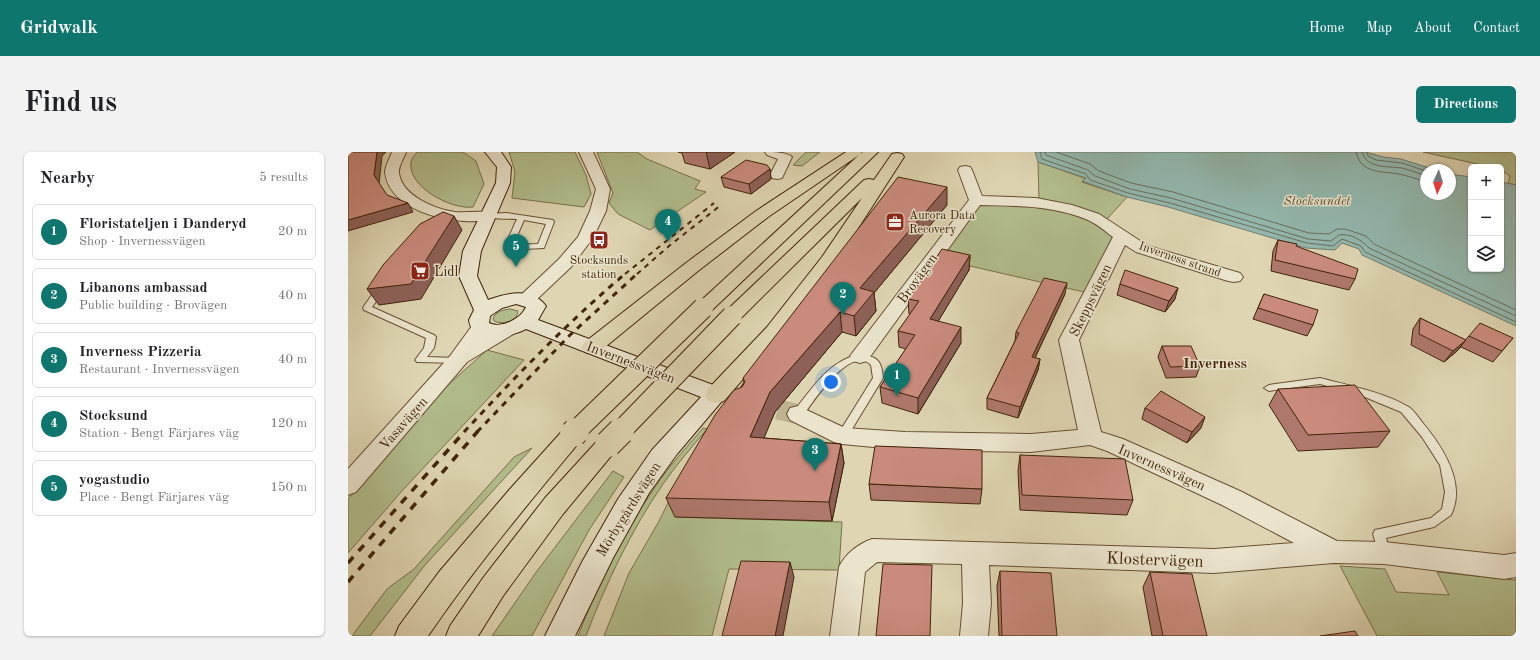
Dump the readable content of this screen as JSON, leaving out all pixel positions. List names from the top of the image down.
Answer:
{
  "streets": {
    "street": [
      "Inverness strand",
      "Brovägen",
      "Skeppsvägen",
      "Invernessvägen",
      "Vasavägen",
      "Mörbygårdsvägen",
      "Klostervägen"
    ]
  },
  "crossings": [
    ["Inverness strand", "Brovägen"],
    ["Inverness strand", "Skeppsvägen"],
    ["Brovägen", "Invernessvägen"],
    ["Skeppsvägen", "Invernessvägen"],
    ["Invernessvägen", "Vasavägen"],
    ["Invernessvägen", "Mörbygårdsvägen"],
    ["Invernessvägen", "Klostervägen"]
  ],
  "districts": ["Inverness"],
  "water": ["Stocksundet"],
  "places": {
    "office": ["Aurora Data Recovery"],
    "bus stop": ["Stocksunds station"],
    "supermarket": ["Lidl"]
  },
  "north": "bottom",
  "page": {
    "header": "Gridwalk",
    "nav": [
      "Home",
      "Map",
      "About",
      "Contact"
    ],
    "buttons": "Directions",
    "title": "Find us",
    "heading": ["Nearby", "5 results"],
    "map_buttons": ["+", "−"],
    "list": [
      {
        "mark": "1",
        "name": "Floristateljen i Danderyd",
        "note": "Shop · Invernessvägen",
        "value": "20 m"
      },
      {
        "mark": "2",
        "name": "Libanons ambassad",
        "note": "Public building · Brovägen",
        "value": "40 m"
      },
      {
        "mark": "3",
        "name": "Inverness Pizzeria",
        "note": "Restaurant · Invernessvägen",
        "value": "40 m"
      },
      {
        "mark": "4",
        "name": "Stocksund",
        "note": "Station · Bengt Färjares väg",
        "value": "120 m"
      },
      {
        "mark": "5",
        "name": "yogastudio",
        "note": "Place · Bengt Färjares väg",
        "value": "150 m"
      }
    ],
    "pins": [
      "4",
      "5",
      "2",
      "1",
      "3"
    ]
  }
}
